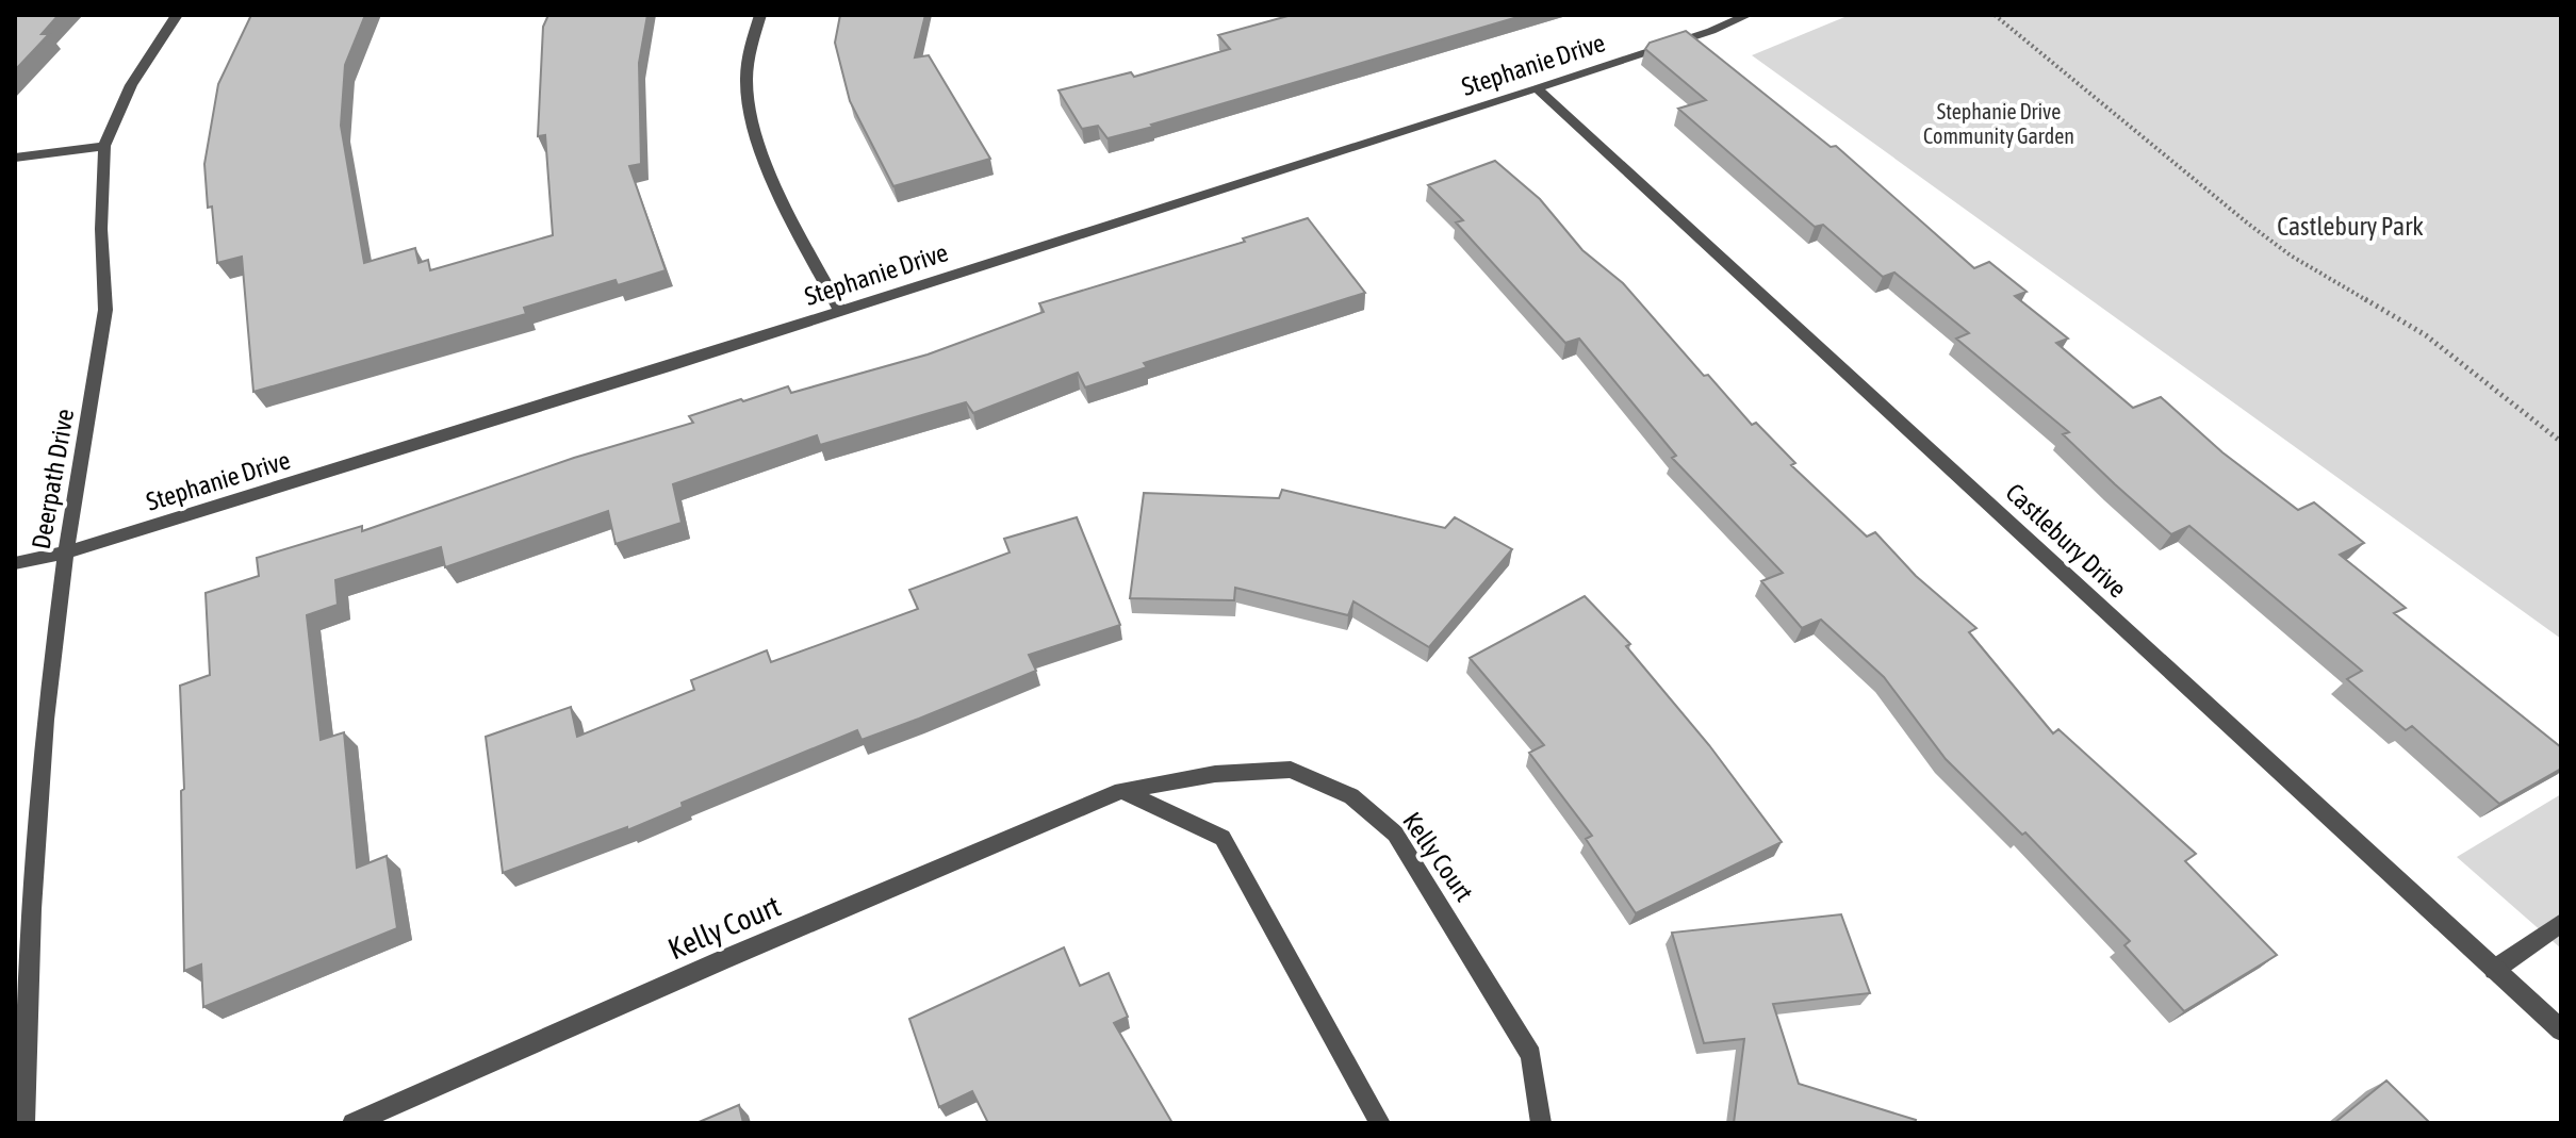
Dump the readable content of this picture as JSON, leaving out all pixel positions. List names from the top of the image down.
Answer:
{
  "streets": {
    "street": [
      "Stephanie Drive",
      "Deerpath Drive",
      "Castlebury Drive",
      "Kelly Court"
    ]
  },
  "crossings": [
    ["Stephanie Drive", "Deerpath Drive"],
    ["Stephanie Drive", "Castlebury Drive"]
  ],
  "parks": ["Stephanie Drive Community Garden", "Castlebury Park"]
}
